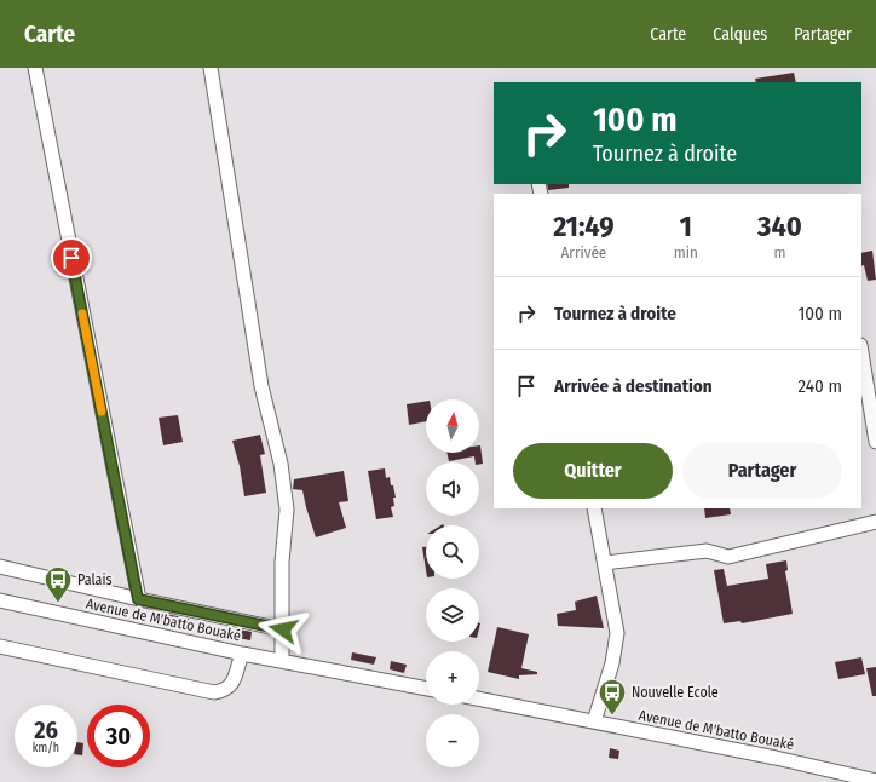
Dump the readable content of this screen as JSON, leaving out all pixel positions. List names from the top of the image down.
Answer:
{
  "streets": {
    "street": ["Avenue de M'batto Bouaké"]
  },
  "places": {
    "bus stop": ["Palais", "Nouvelle Ecole"]
  },
  "north": "top",
  "page": {
    "header": "Carte",
    "nav": ["Carte", "Calques", "Partager"],
    "turn": ["100 m", "Tournez à droite"],
    "eta": [
      "21:49",
      "Arrivée",
      "1",
      "min",
      "340",
      "m"
    ],
    "list": [
      {
        "name": "Tournez à droite",
        "value": "100 m"
      },
      {
        "name": "Arrivée à destination",
        "value": "240 m"
      }
    ],
    "map_buttons": ["+", "−"],
    "buttons": ["Quitter", "Partager"],
    "speed": "26 km/h",
    "limit": "30"
  }
}
